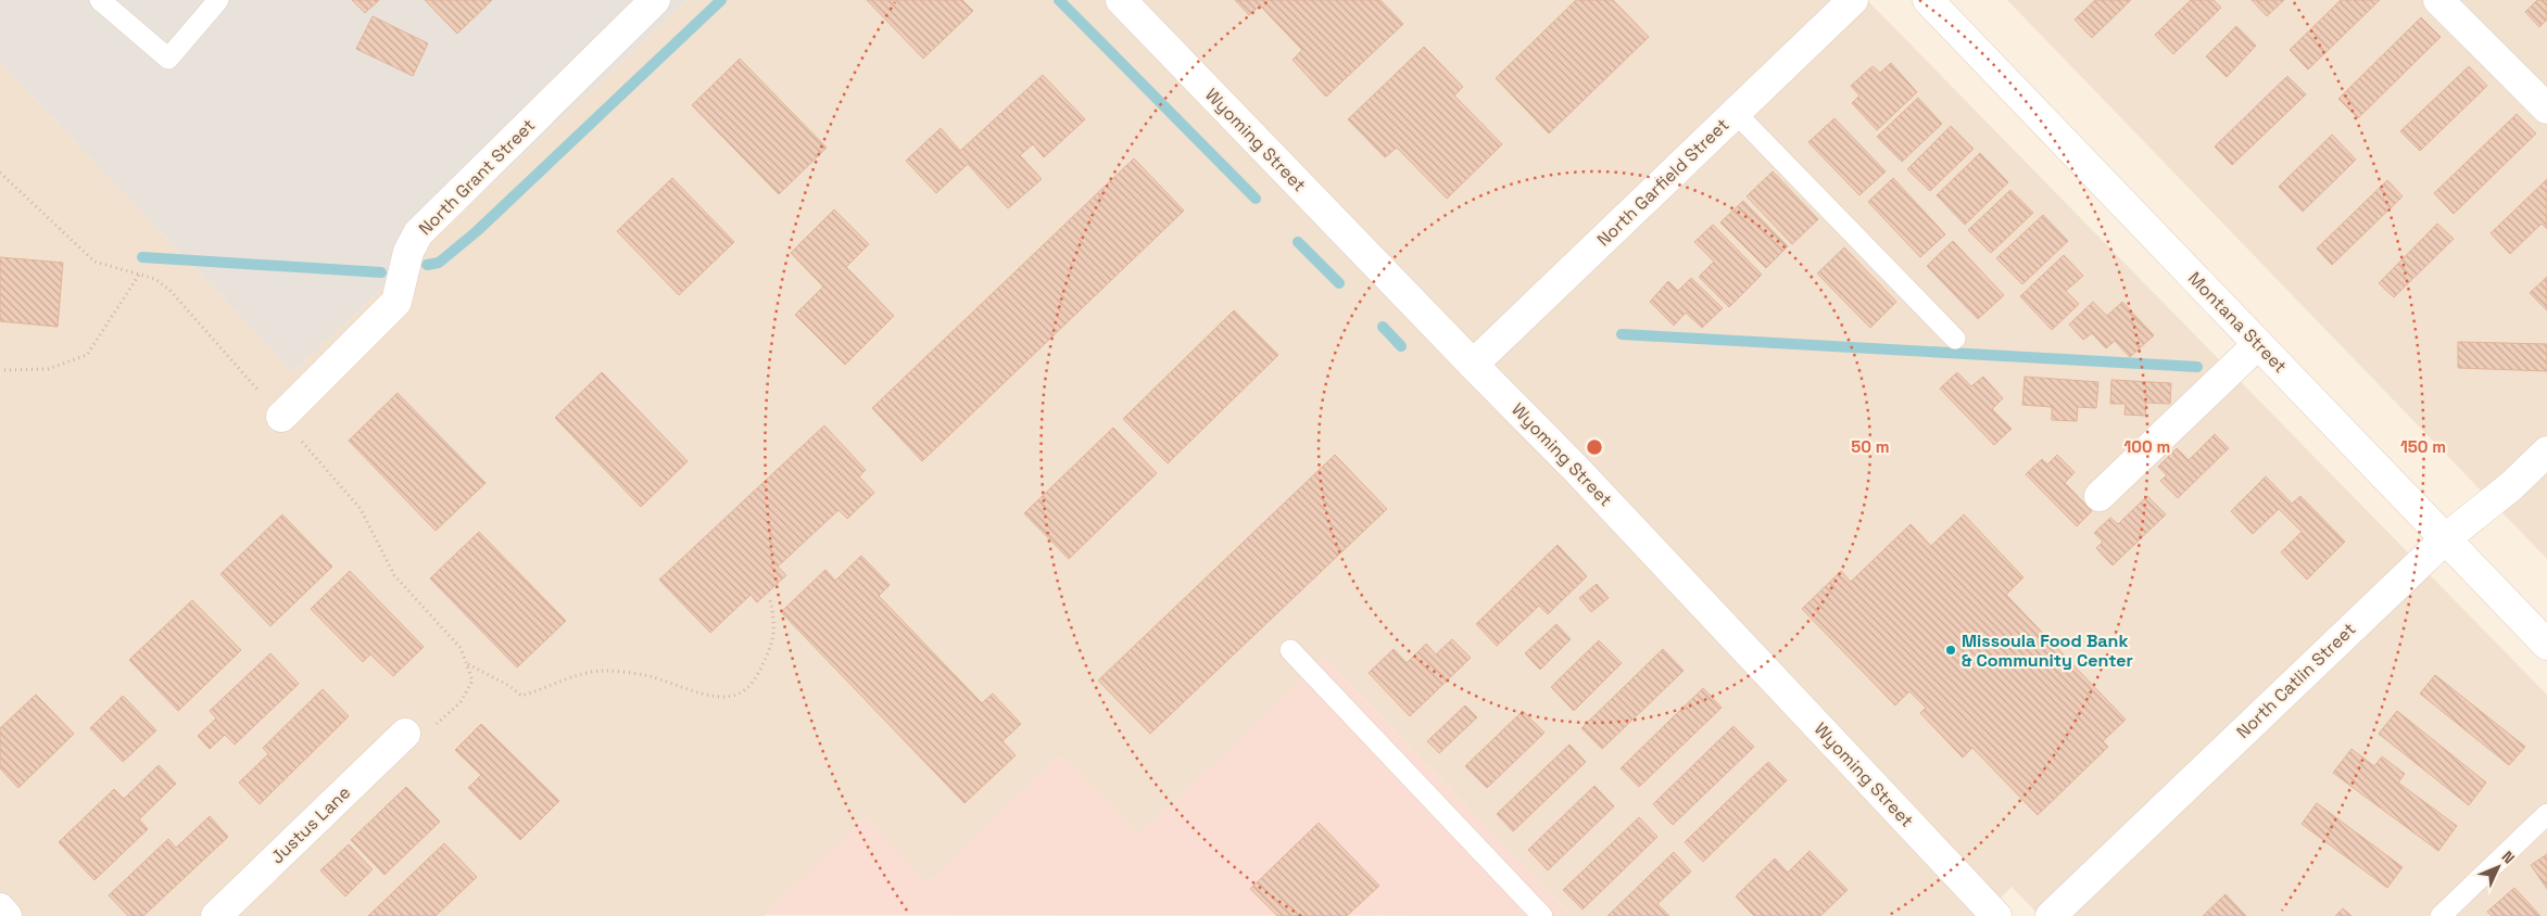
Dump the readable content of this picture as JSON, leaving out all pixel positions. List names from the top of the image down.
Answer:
{
  "streets": {
    "street": [
      "Wyoming Street",
      "North Grant Street",
      "North Garfield Street",
      "Montana Street",
      "North Catlin Street",
      "Justus Lane"
    ]
  },
  "crossings": [
    ["Wyoming Street", "North Garfield Street"],
    ["Montana Street", "North Catlin Street"]
  ],
  "places": ["Missoula Food Bank & Community Center"],
  "north": "top right",
  "rings": ["50 m", "100 m", "150 m"]
}
